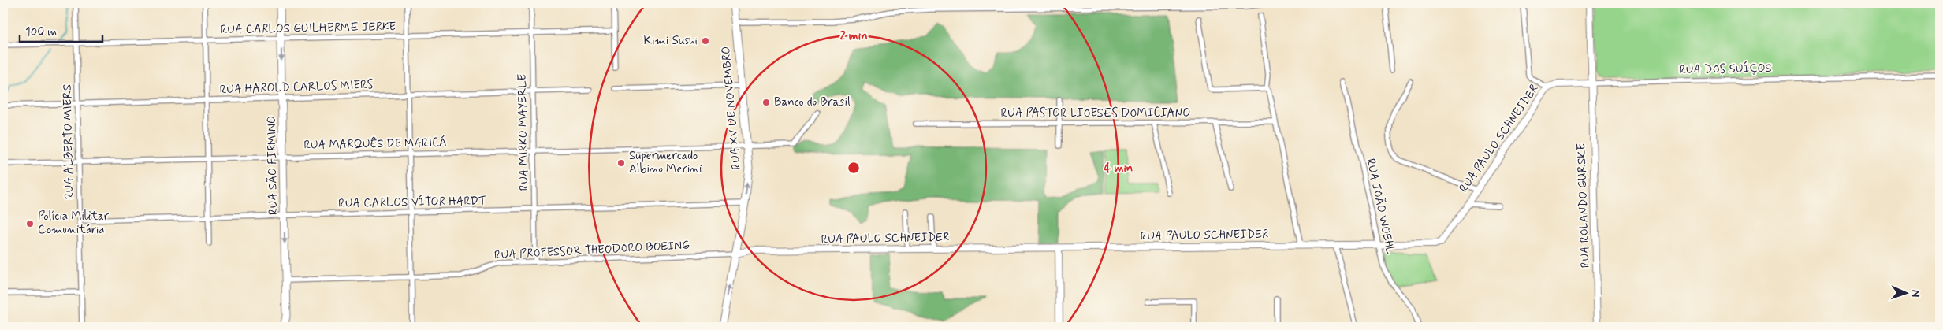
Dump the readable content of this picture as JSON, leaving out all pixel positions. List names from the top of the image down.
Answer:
{
  "streets": {
    "main road": ["RUA XV DE NOVEMBRO", "RUA SÃO FIRMINO"],
    "street": [
      "RUA CARLOS GUILHERME JERKE",
      "RUA DOS SUÍÇOS",
      "RUA HAROLD CARLOS MIERS",
      "RUA PASTOR LIOESES DOMICIANO",
      "RUA MIRKO MAYERLE",
      "RUA PAULO SCHNEIDER",
      "RUA ALBERTO MIERS",
      "RUA MARQUÊS DE MARICÁ",
      "RUA CARLOS VÍTOR HARDT",
      "RUA ROLANDO GURSKE",
      "RUA JOÃO WOEHL",
      "RUA PROFESSOR THEODORO BOEING"
    ]
  },
  "crossings": [
    ["RUA CARLOS GUILHERME JERKE", "RUA MIRKO MAYERLE"],
    ["RUA CARLOS GUILHERME JERKE", "RUA ALBERTO MIERS"],
    ["RUA CARLOS GUILHERME JERKE", "RUA SÃO FIRMINO"],
    ["RUA DOS SUÍÇOS", "RUA PAULO SCHNEIDER"],
    ["RUA DOS SUÍÇOS", "RUA ROLANDO GURSKE"],
    ["RUA HAROLD CARLOS MIERS", "RUA MIRKO MAYERLE"],
    ["RUA HAROLD CARLOS MIERS", "RUA ALBERTO MIERS"],
    ["RUA HAROLD CARLOS MIERS", "RUA SÃO FIRMINO"],
    ["RUA XV DE NOVEMBRO", "RUA PAULO SCHNEIDER"],
    ["RUA XV DE NOVEMBRO", "RUA MARQUÊS DE MARICÁ"],
    ["RUA XV DE NOVEMBRO", "RUA CARLOS VÍTOR HARDT"],
    ["RUA XV DE NOVEMBRO", "RUA PROFESSOR THEODORO BOEING"],
    ["RUA MIRKO MAYERLE", "RUA MARQUÊS DE MARICÁ"],
    ["RUA MIRKO MAYERLE", "RUA CARLOS VÍTOR HARDT"],
    ["RUA MIRKO MAYERLE", "RUA PROFESSOR THEODORO BOEING"],
    ["RUA PAULO SCHNEIDER", "RUA ROLANDO GURSKE"],
    ["RUA PAULO SCHNEIDER", "RUA JOÃO WOEHL"],
    ["RUA PAULO SCHNEIDER", "RUA PROFESSOR THEODORO BOEING"],
    ["RUA ALBERTO MIERS", "RUA MARQUÊS DE MARICÁ"],
    ["RUA ALBERTO MIERS", "RUA CARLOS VÍTOR HARDT"],
    ["RUA MARQUÊS DE MARICÁ", "RUA SÃO FIRMINO"],
    ["RUA SÃO FIRMINO", "RUA CARLOS VÍTOR HARDT"],
    ["RUA SÃO FIRMINO", "RUA PROFESSOR THEODORO BOEING"]
  ],
  "one_way": ["RUA XV DE NOVEMBRO", "RUA SÃO FIRMINO"],
  "places": [
    "Kimi Sushi",
    "Banco do Brasil",
    "Supermercado Albino Merini",
    "Polícia Militar Comunitária"
  ],
  "scale_bar": "100 m",
  "north": "right",
  "rings": ["2 min", "4 min"]
}
